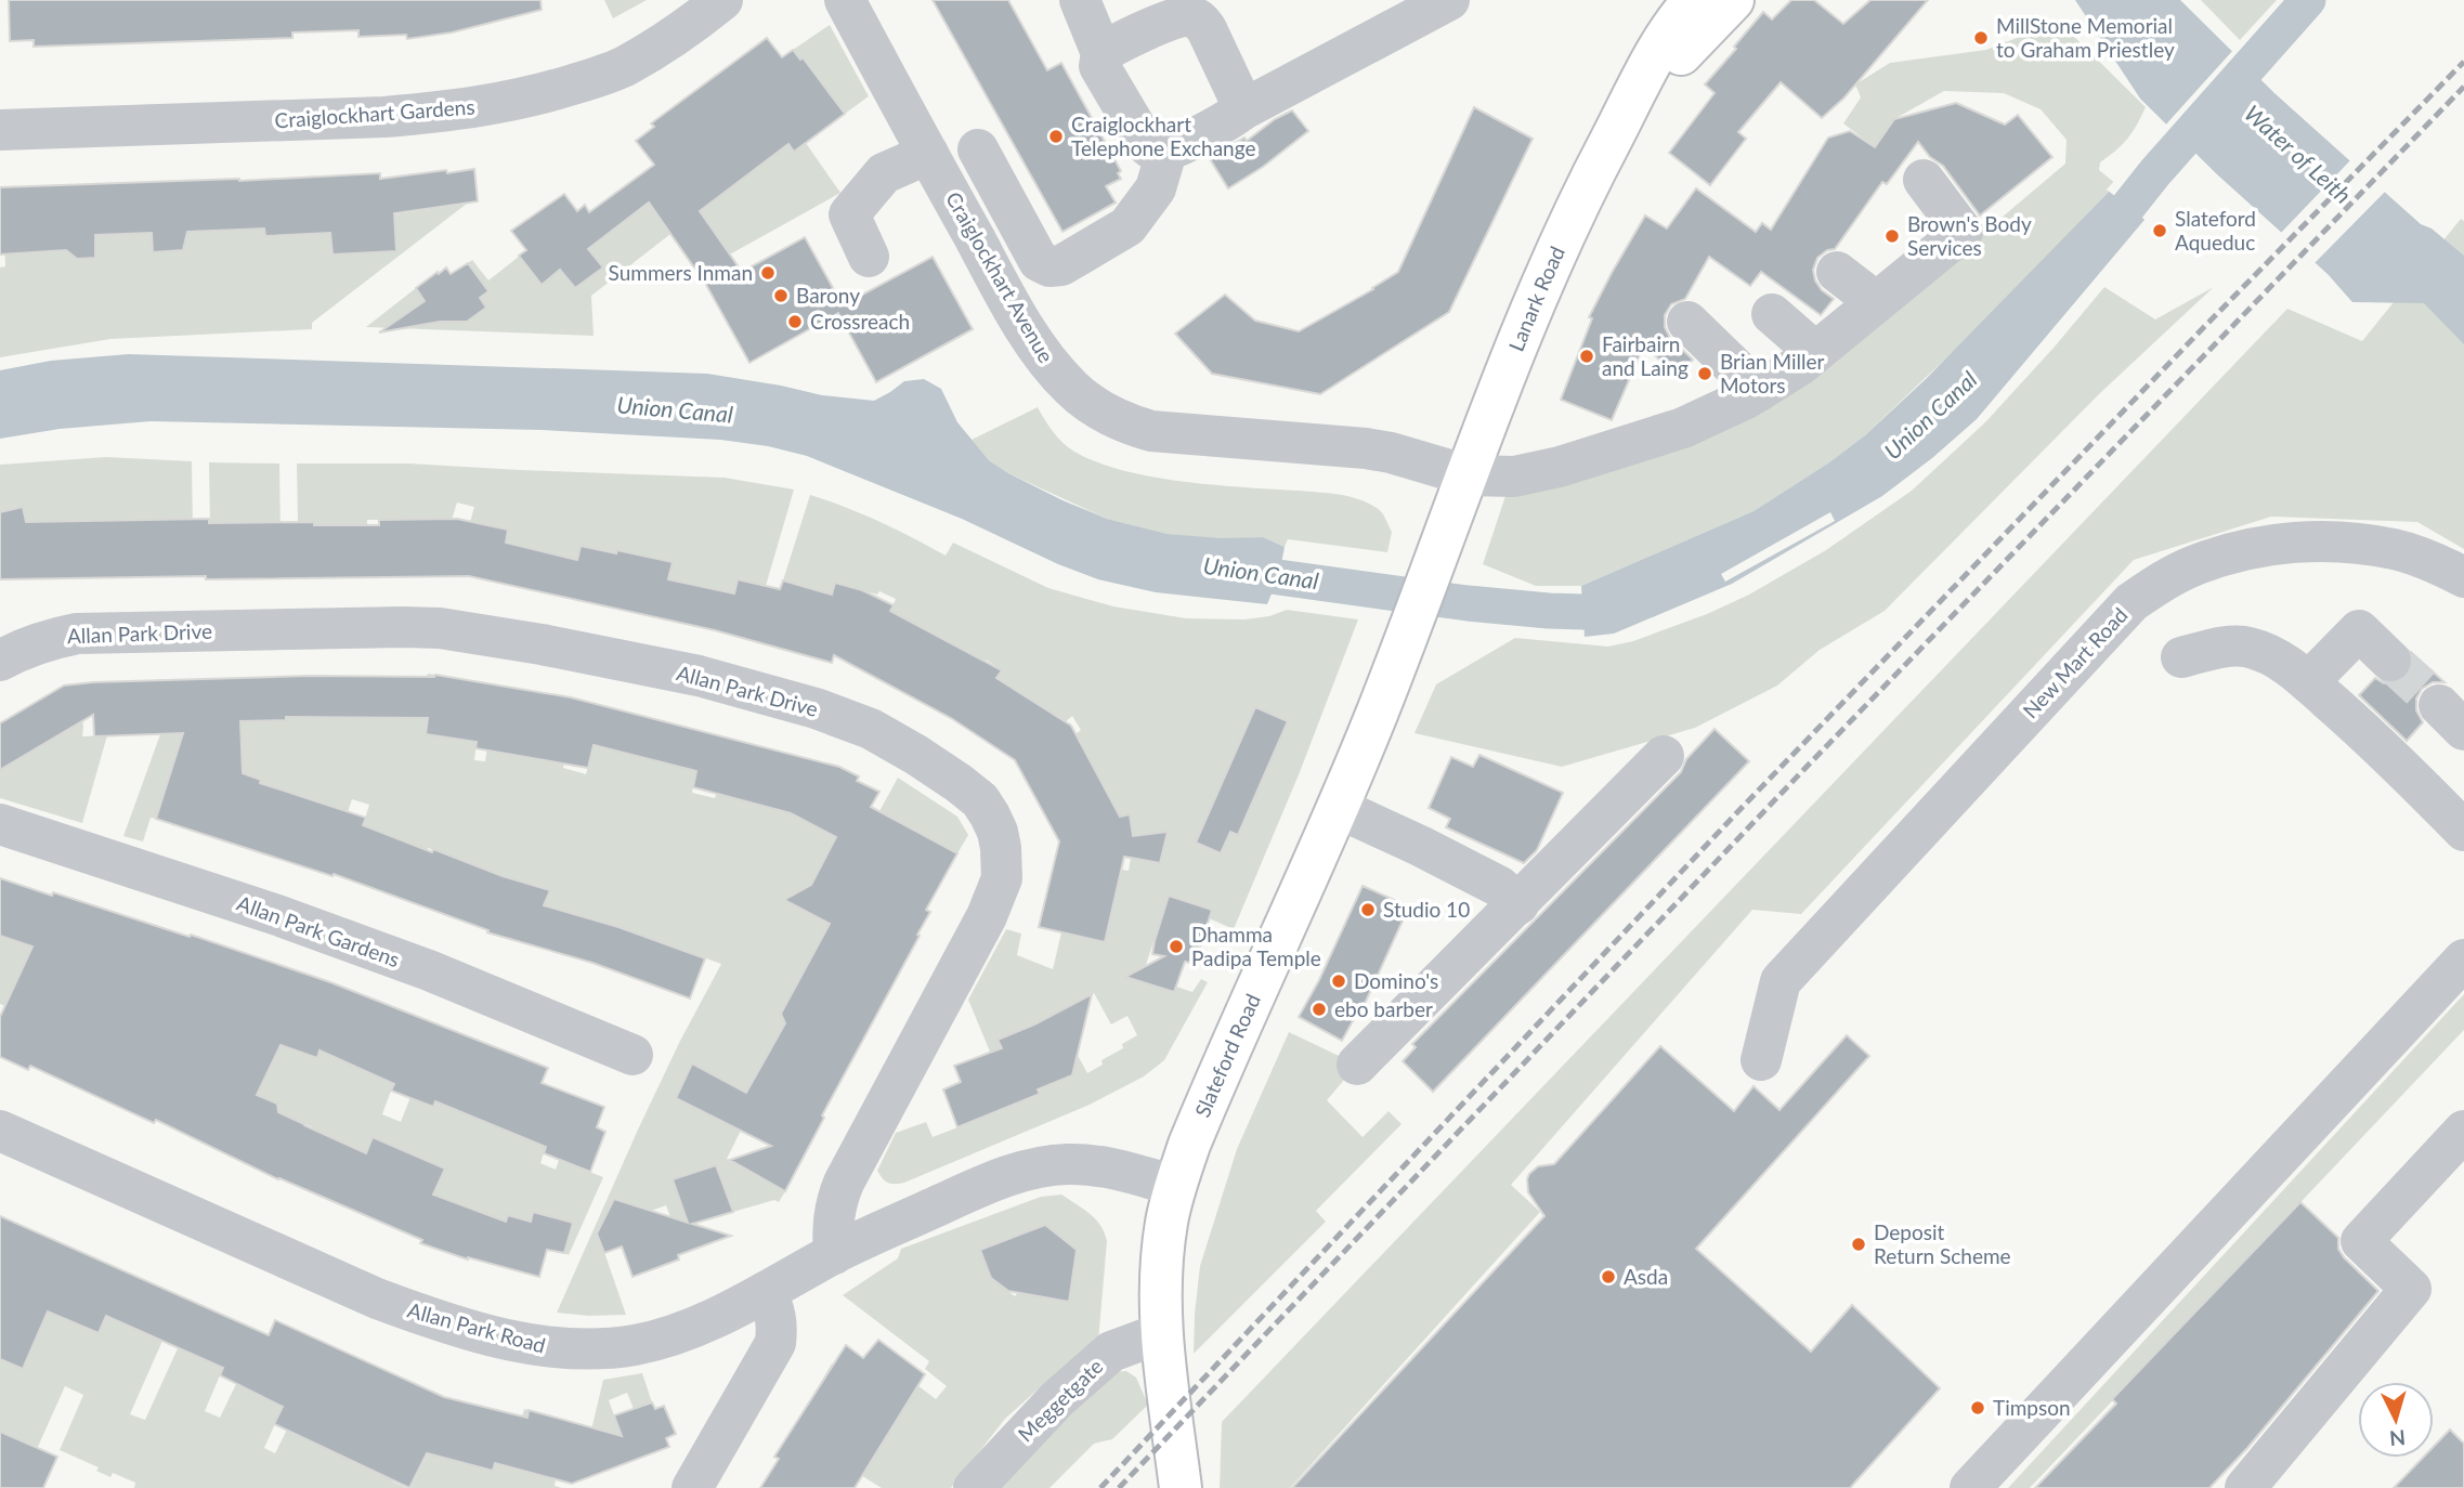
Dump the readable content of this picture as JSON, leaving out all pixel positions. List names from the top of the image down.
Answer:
{
  "streets": {
    "main road": ["Lanark Road", "Slateford Road"],
    "street": [
      "Craiglockhart Gardens",
      "Craiglockhart Avenue",
      "Allan Park Drive",
      "New Mart Road",
      "Allan Park Gardens",
      "Allan Park Road",
      "Meggetgate"
    ]
  },
  "crossings": [
    ["Craiglockhart Avenue", "Lanark Road"],
    ["Craiglockhart Avenue", "Slateford Road"],
    ["Lanark Road", "Slateford Road"],
    ["Allan Park Drive", "Allan Park Road"],
    ["Slateford Road", "Allan Park Road"],
    ["Slateford Road", "Meggetgate"]
  ],
  "water": ["Water of Leith", "Union Canal"],
  "places": [
    "MillStone Memorial to Graham Priestley",
    "Craiglockhart Telephone Exchange",
    "Slateford Aqueduc",
    "Brown's Body Services",
    "Summers Inman",
    "Barony",
    "Crossreach",
    "Fairbairn and Laing",
    "Brian Miller Motors",
    "Studio 10",
    "Dhamma Padipa Temple",
    "Domino's",
    "ebo barber",
    "Deposit Return Scheme",
    "Asda",
    "Timpson"
  ],
  "north": "bottom"
}
